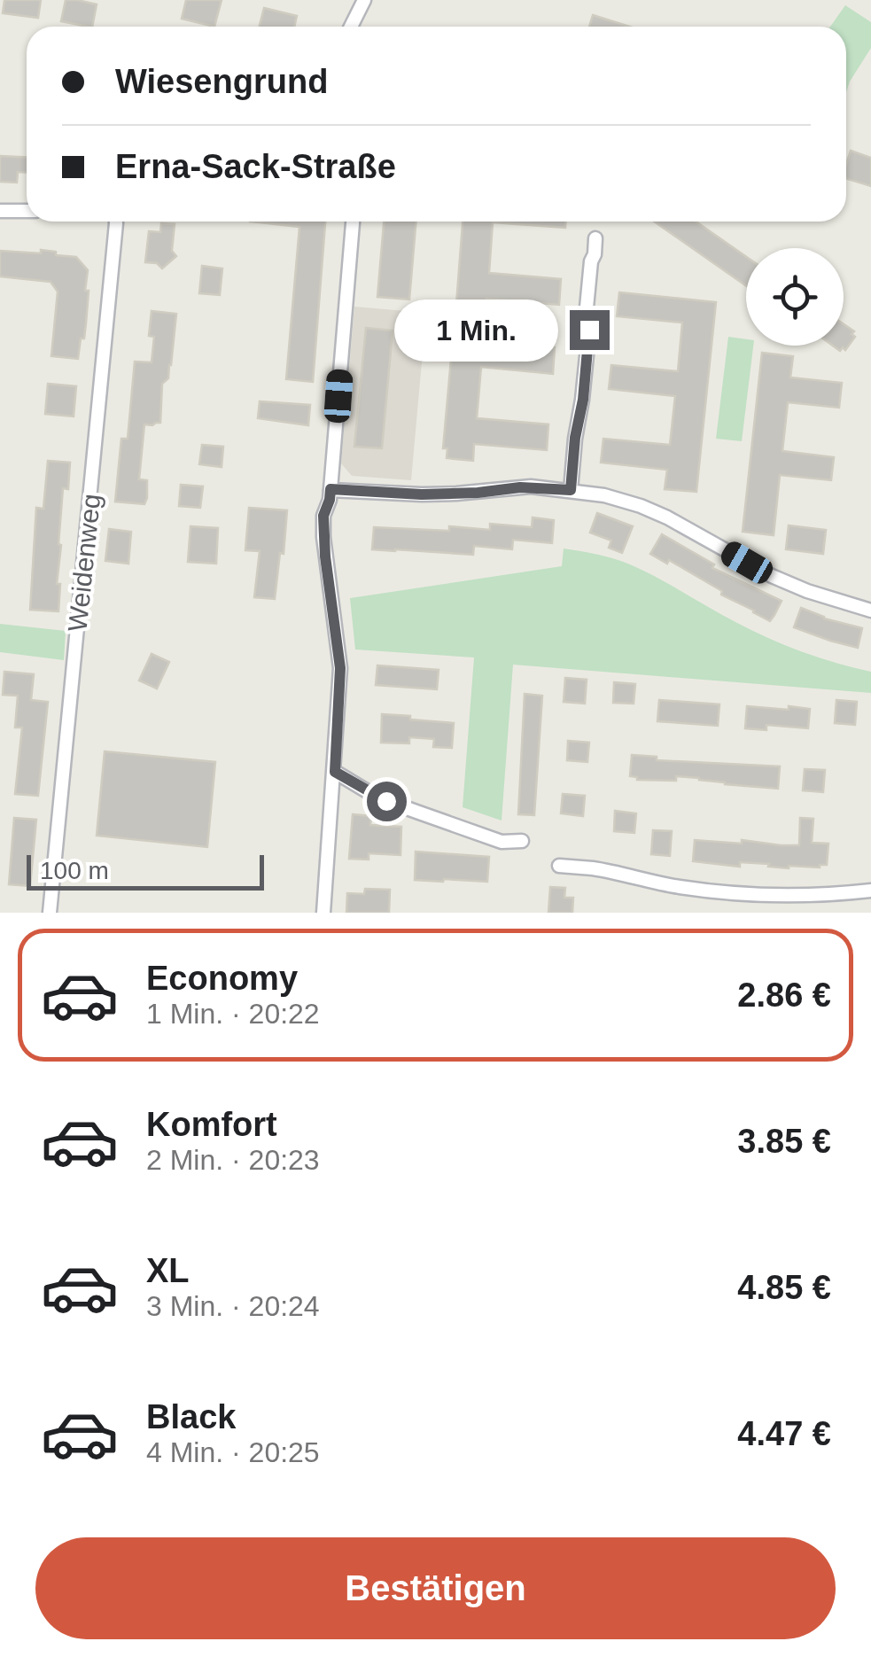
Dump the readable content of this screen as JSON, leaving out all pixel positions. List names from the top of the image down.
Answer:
{
  "streets": {
    "street": ["Weidenweg"]
  },
  "scale_bar": "100 m",
  "page": {
    "banner": ["Wiesengrund", "Erna-Sack-Straße"],
    "bubble": "1 Min.",
    "scale": "100 m",
    "list": [
      {
        "name": "Economy",
        "note": "1 Min. · 20:22",
        "value": "2.86 €"
      },
      {
        "name": "Komfort",
        "note": "2 Min. · 20:23",
        "value": "3.85 €"
      },
      {
        "name": "XL",
        "note": "3 Min. · 20:24",
        "value": "4.85 €"
      },
      {
        "name": "Black",
        "note": "4 Min. · 20:25",
        "value": "4.47 €"
      }
    ],
    "buttons": "Bestätigen"
  }
}
